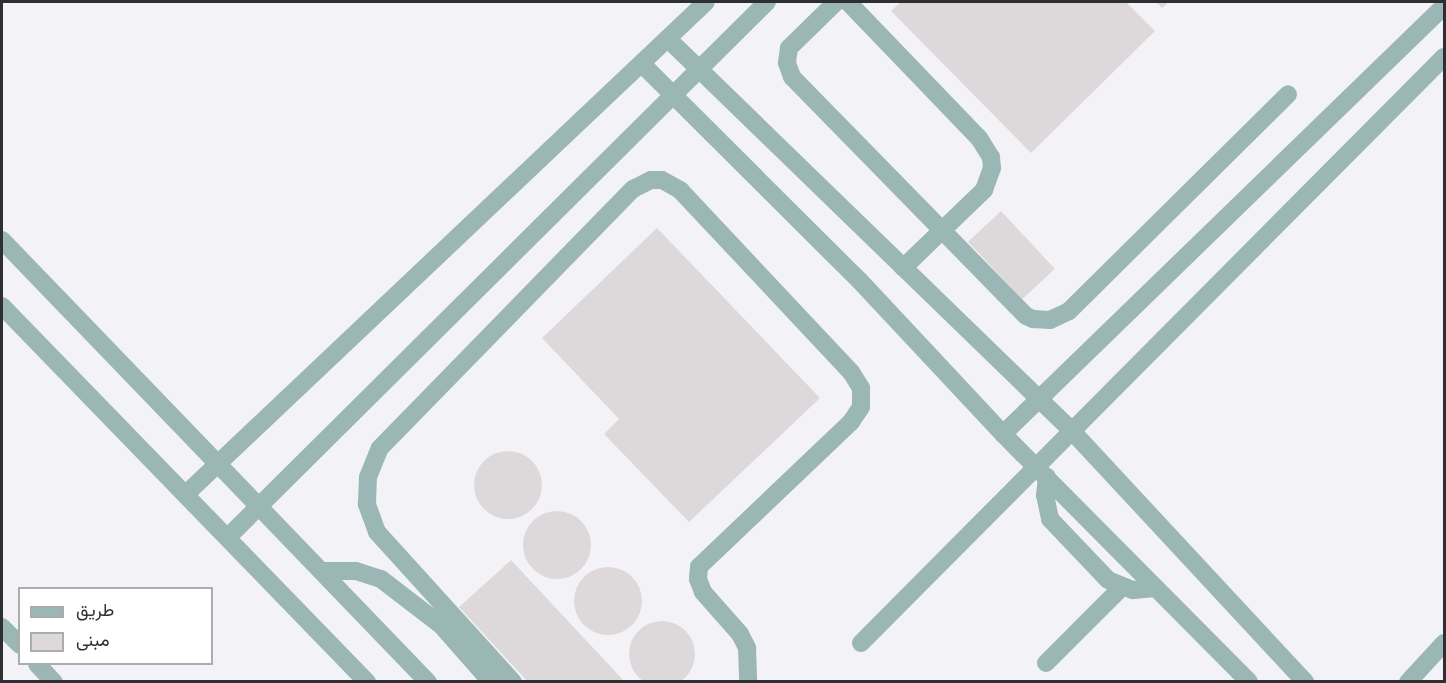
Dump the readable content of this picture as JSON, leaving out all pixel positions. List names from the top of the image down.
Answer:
{
  "legend": ["طريق", "مبنى"]
}
